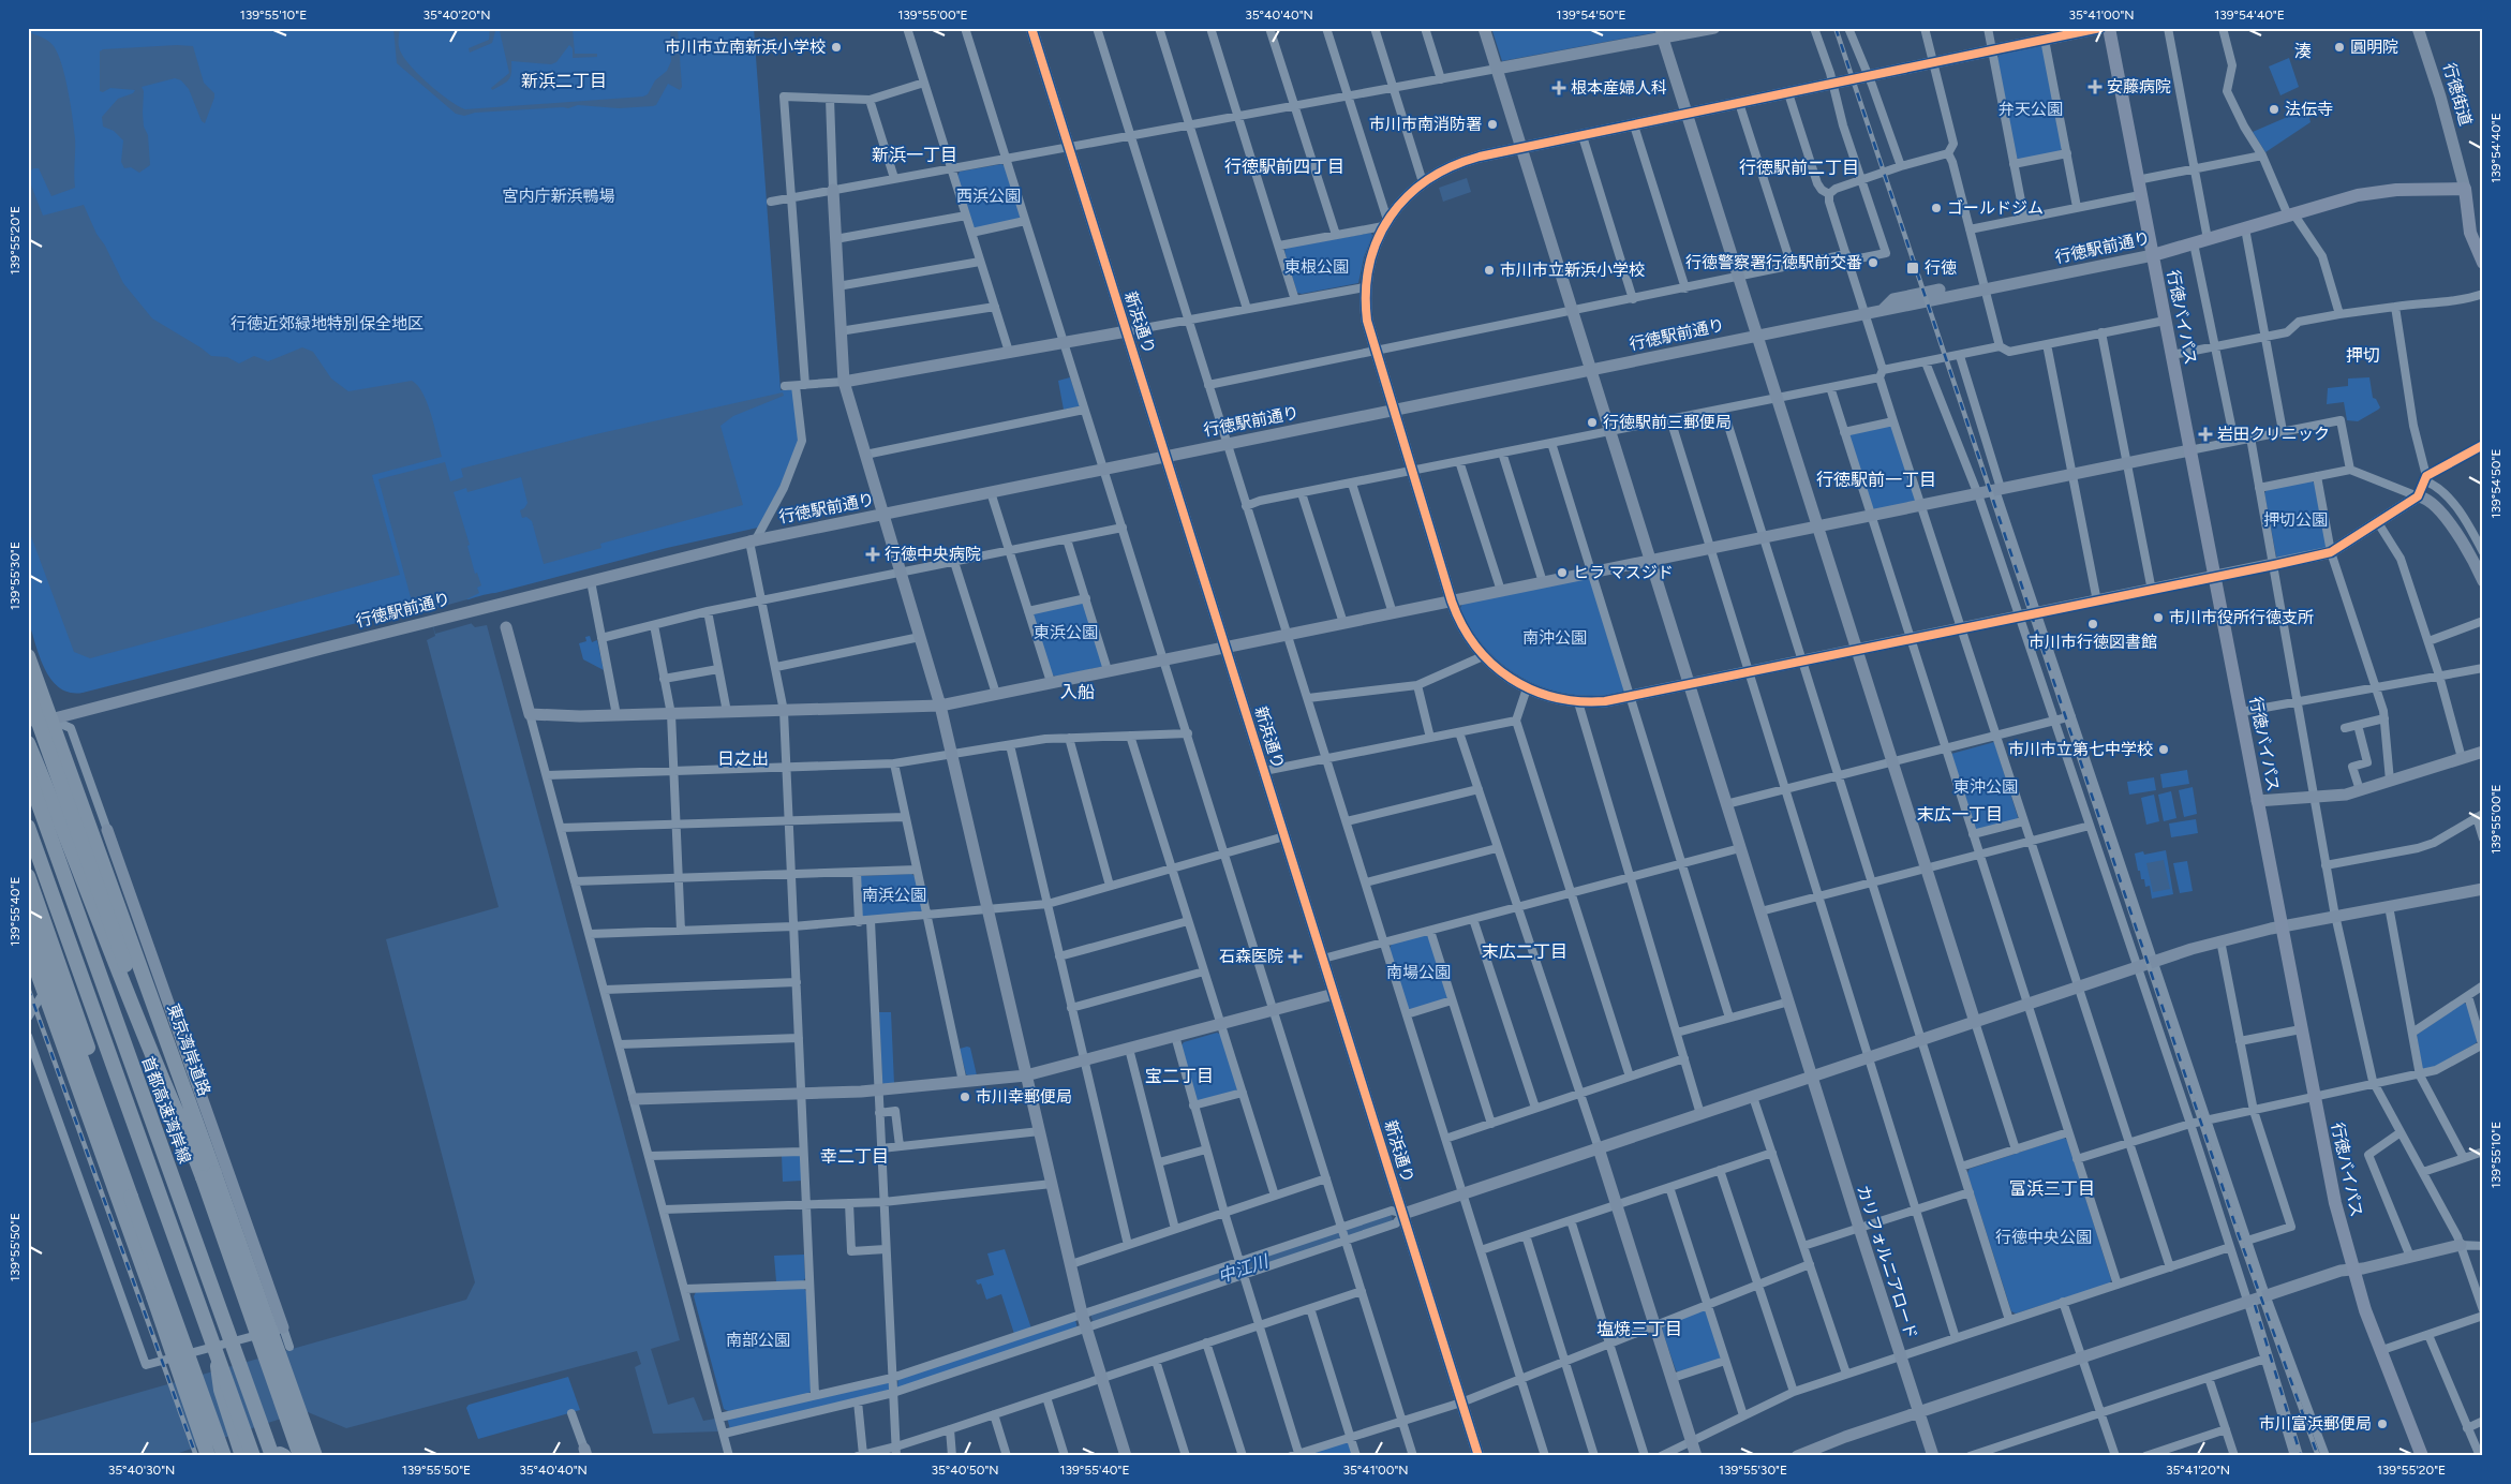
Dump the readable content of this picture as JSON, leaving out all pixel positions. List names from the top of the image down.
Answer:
{
  "streets": {
    "highway": ["東京湾岸道路", "首都高速湾岸線"],
    "main road": ["行徳街道", "行徳駅前通り", "行徳バイパス"],
    "street": ["新浜通り", "カリフォルニアロード"]
  },
  "crossings": [
    ["行徳街道", "行徳駅前通り"],
    ["行徳駅前通り", "行徳バイパス"],
    ["行徳駅前通り", "新浜通り"],
    ["行徳駅前通り", "東京湾岸道路"],
    ["行徳駅前通り", "カリフォルニアロード"]
  ],
  "districts": [
    "湊",
    "新浜二丁目",
    "新浜一丁目",
    "行徳駅前四丁目",
    "行徳駅前二丁目",
    "押切",
    "行徳駅前一丁目",
    "入船",
    "日之出",
    "末広一丁目",
    "末広二丁目",
    "宝二丁目",
    "幸二丁目",
    "富浜三丁目",
    "塩焼三丁目"
  ],
  "water": ["中江川"],
  "parks": [
    "弁天公園",
    "宮内庁新浜鴨場",
    "西浜公園",
    "東根公園",
    "行徳近郊緑地特別保全地区",
    "押切公園",
    "東浜公園",
    "南沖公園",
    "東沖公園",
    "南浜公園",
    "南場公園",
    "行徳中央公園",
    "南部公園"
  ],
  "places": {
    "other": [
      "市川市立南新浜小学校",
      "圓明院",
      "法伝寺",
      "市川市南消防署",
      "ゴールドジム",
      "行徳警察署行徳駅前交番",
      "市川市立新浜小学校",
      "行徳駅前三郵便局",
      "ヒラ マスジド",
      "市川市役所行徳支所",
      "市川市行徳図書館",
      "市川市立第七中学校",
      "市川幸郵便局",
      "市川富浜郵便局"
    ],
    "health": [
      "安藤病院",
      "根本産婦人科",
      "岩田クリニック",
      "行徳中央病院",
      "石森医院"
    ],
    "transit": ["行徳"]
  },
  "coordinates": [
    "139°55'10\"E",
    "35°40'20\"N",
    "139°55'00\"E",
    "35°40'40\"N",
    "139°54'50\"E",
    "35°41'00\"N",
    "139°54'40\"E",
    "139°55'20\"E",
    "139°55'30\"E",
    "139°55'40\"E",
    "139°55'50\"E",
    "35°40'30\"N",
    "35°40'50\"N",
    "35°41'20\"N"
  ]
}
